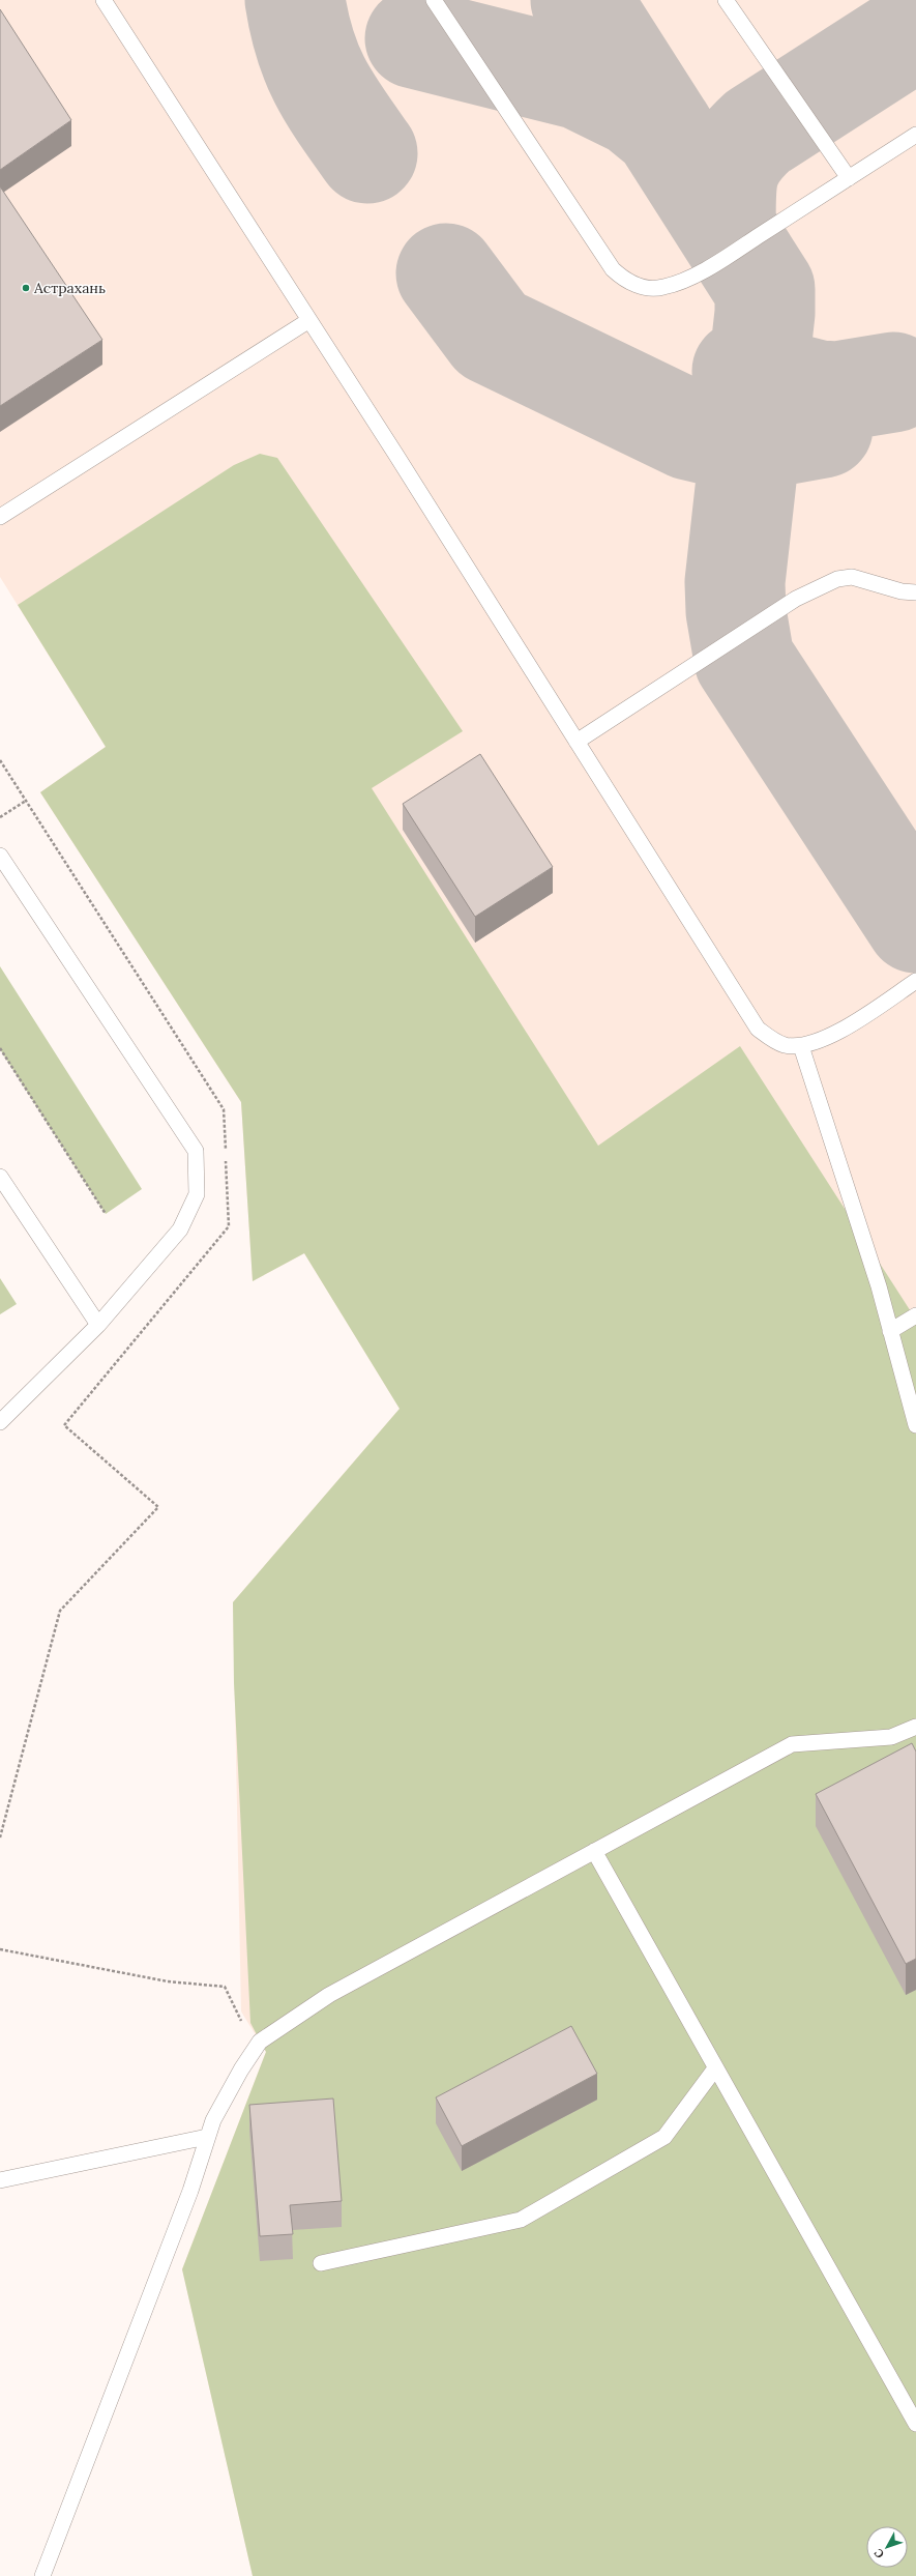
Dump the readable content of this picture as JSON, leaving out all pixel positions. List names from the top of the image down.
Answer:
{
  "places": ["Астрахань"],
  "north": "bottom left"
}
